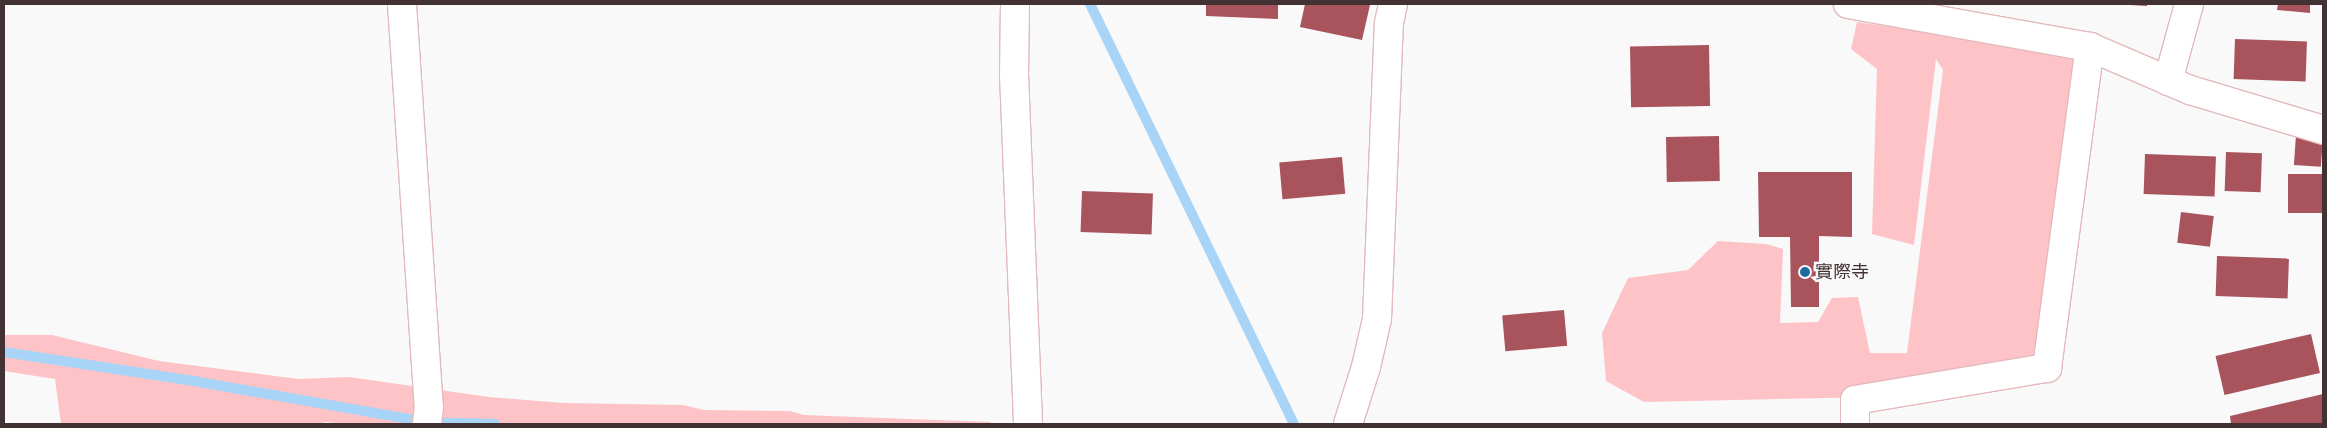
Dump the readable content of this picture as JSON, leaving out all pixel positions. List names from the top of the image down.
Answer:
{
  "places": ["實際寺"]
}
